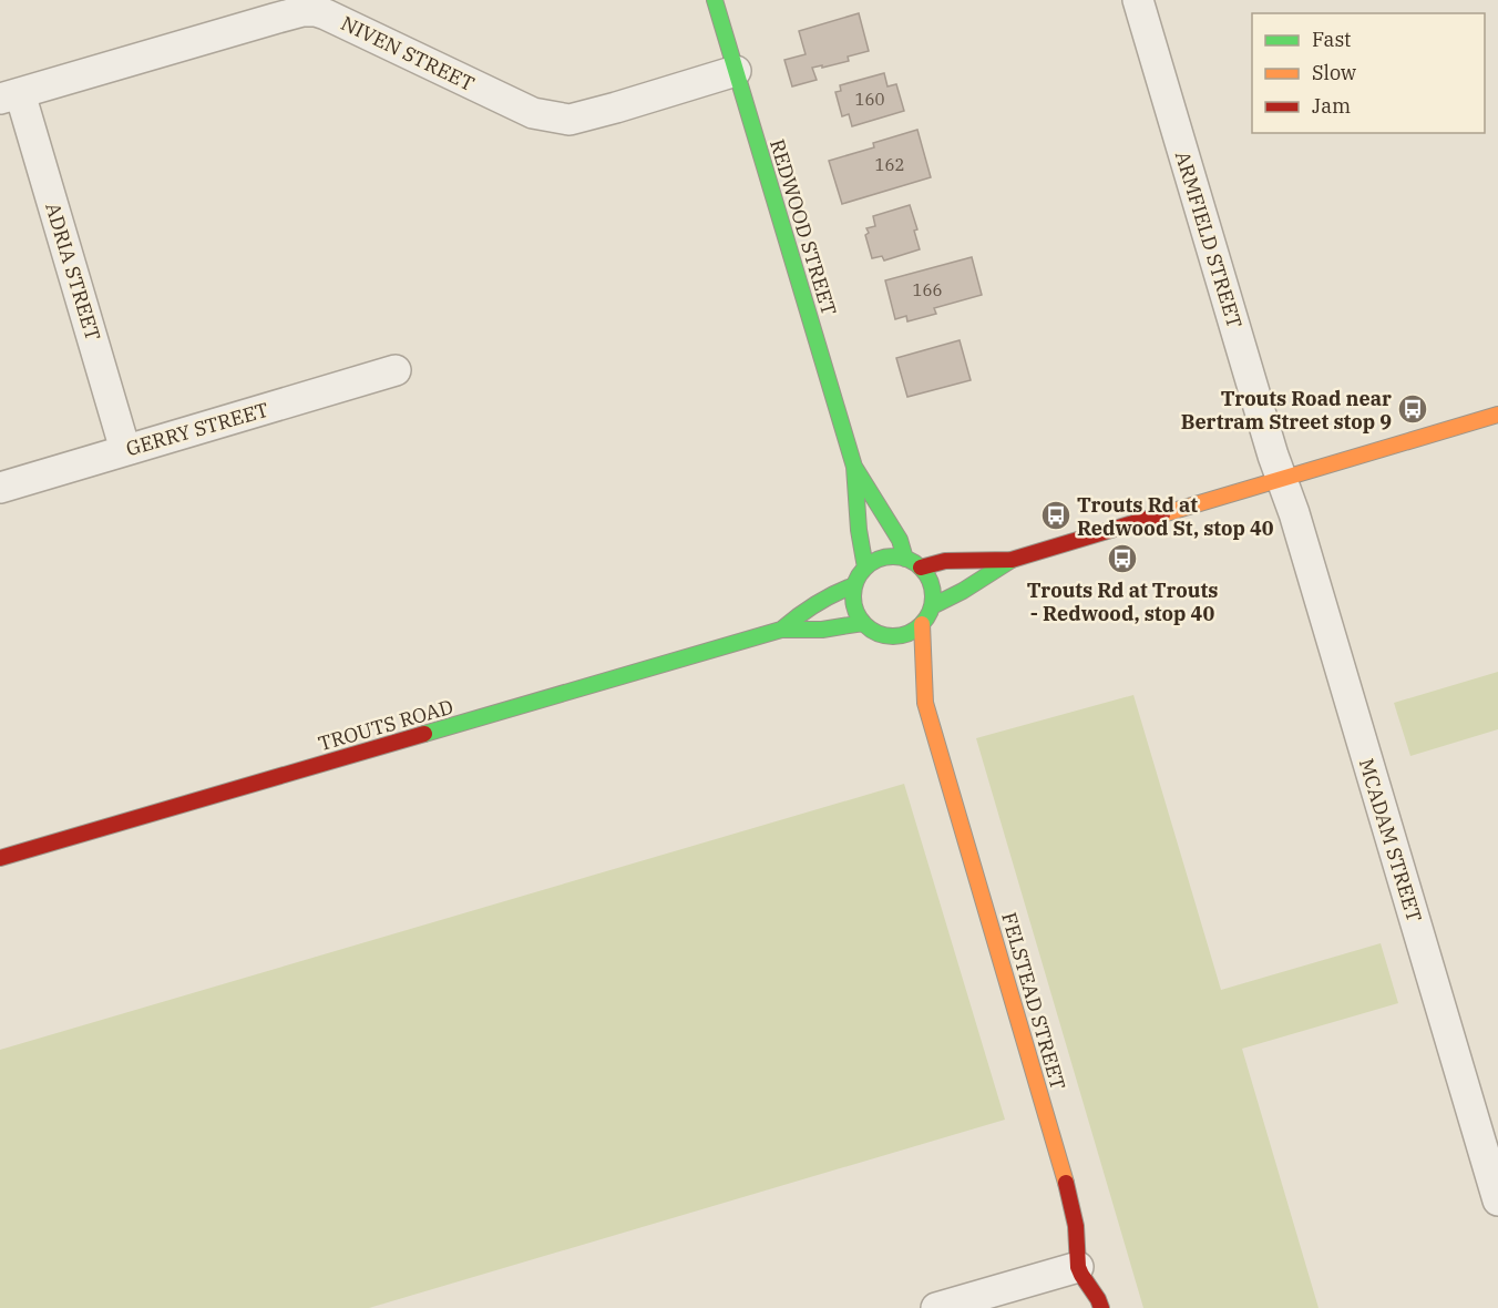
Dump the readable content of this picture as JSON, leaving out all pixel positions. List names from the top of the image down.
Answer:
{
  "streets": {
    "street": [
      "NIVEN STREET",
      "REDWOOD STREET",
      "ARMFIELD STREET",
      "ADRIA STREET",
      "GERRY STREET",
      "TROUTS ROAD",
      "MCADAM STREET",
      "FELSTEAD STREET"
    ]
  },
  "crossings": [
    ["NIVEN STREET", "REDWOOD STREET"],
    ["NIVEN STREET", "ADRIA STREET"],
    ["REDWOOD STREET", "TROUTS ROAD"],
    ["REDWOOD STREET", "FELSTEAD STREET"],
    ["ARMFIELD STREET", "MCADAM STREET"],
    ["ADRIA STREET", "GERRY STREET"],
    ["TROUTS ROAD", "FELSTEAD STREET"]
  ],
  "places": {
    "bus stop": ["Trouts Road near Bertram Street stop 9", "Trouts Rd at Redwood St, stop 40", "Trouts Rd at Trouts - Redwood, stop 40"]
  },
  "house_numbers": ["160", "162", "166"],
  "legend": ["Fast", "Slow", "Jam"]
}
